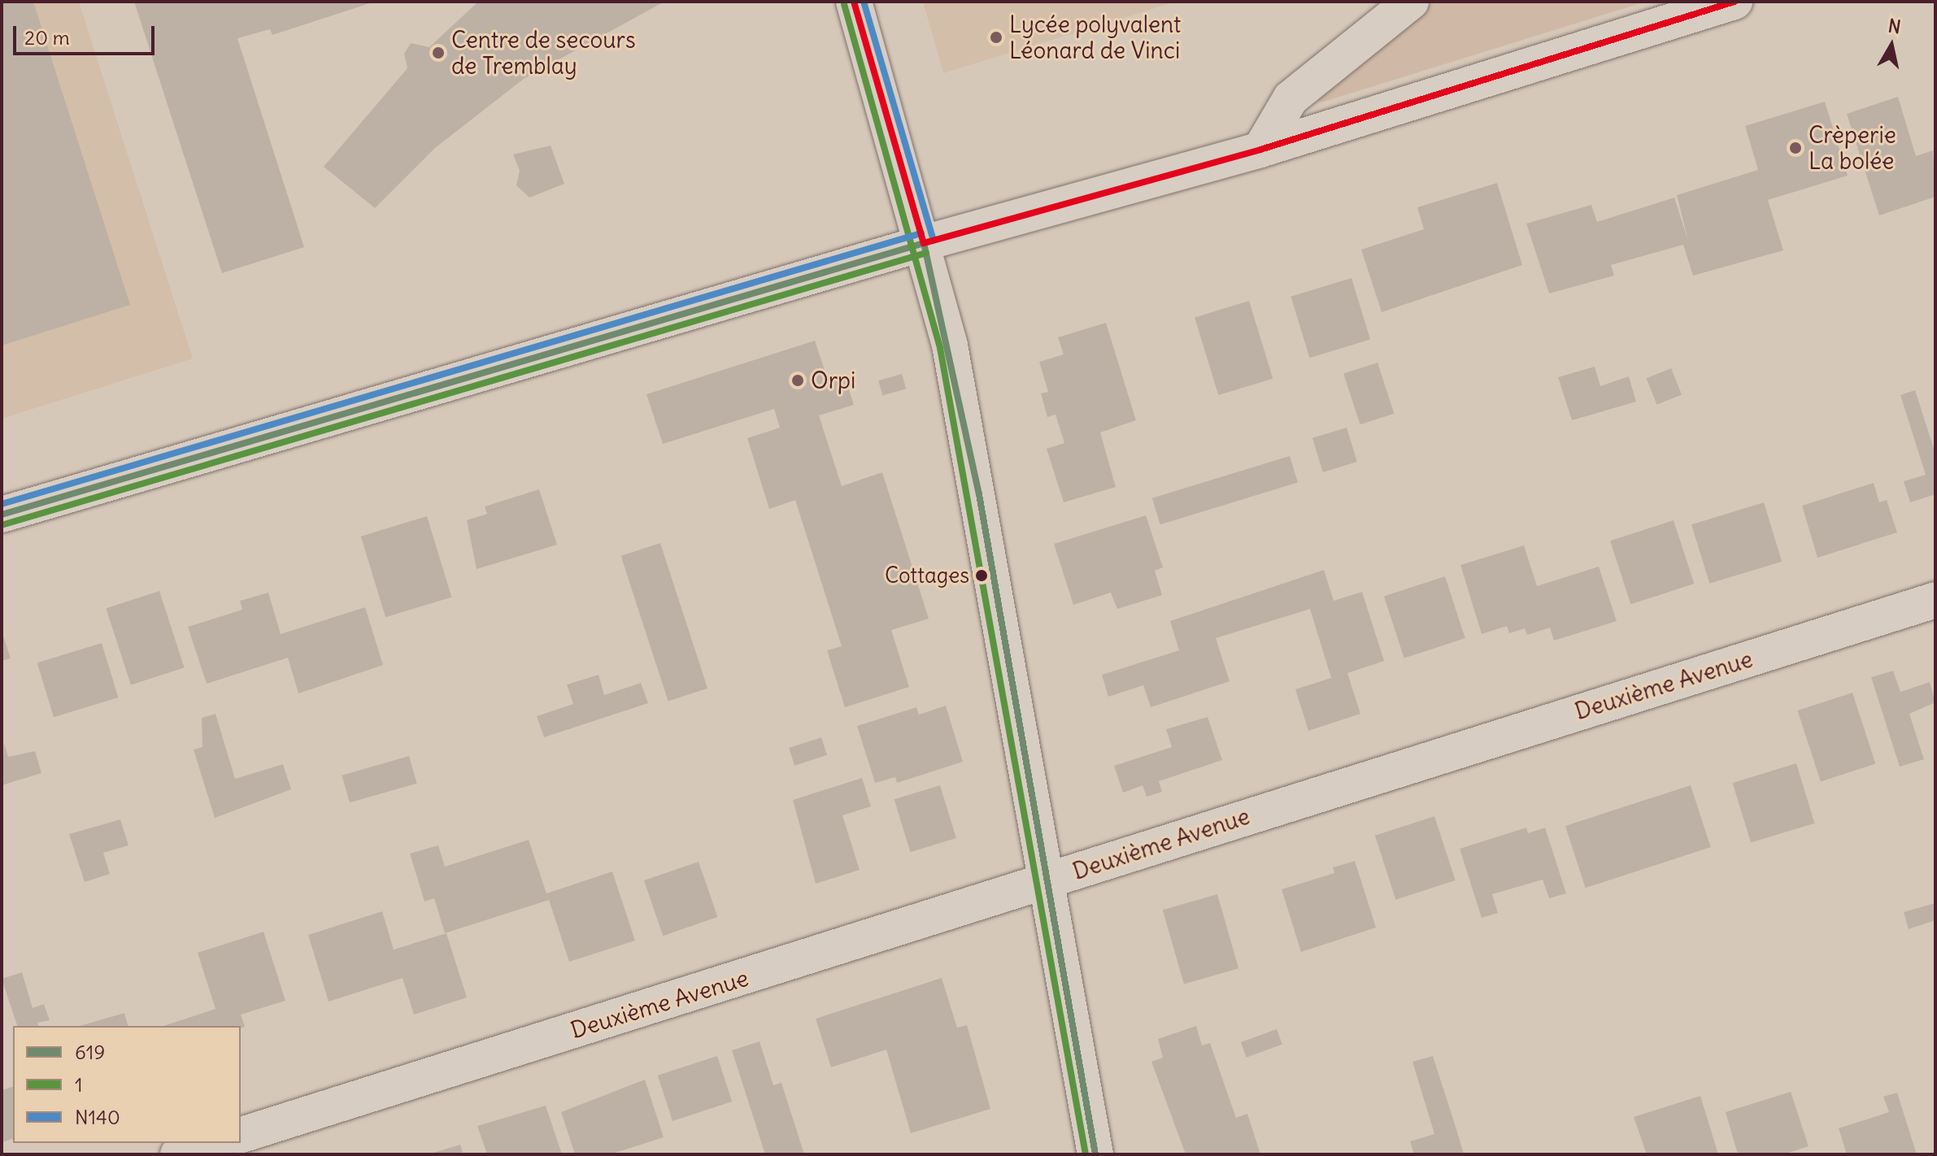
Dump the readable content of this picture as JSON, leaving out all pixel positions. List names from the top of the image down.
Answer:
{
  "streets": {
    "street": ["Deuxième Avenue"]
  },
  "places": [
    "Lycée polyvalent Léonard de Vinci",
    "Centre de secours de Tremblay",
    "Crèperie La bolée",
    "Orpi",
    "Cottages"
  ],
  "lines": ["transit line N140", "transit line 1", "transit line 619"],
  "legend": ["619", "1", "N140"],
  "scale_bar": "20 m",
  "north": "top"
}
